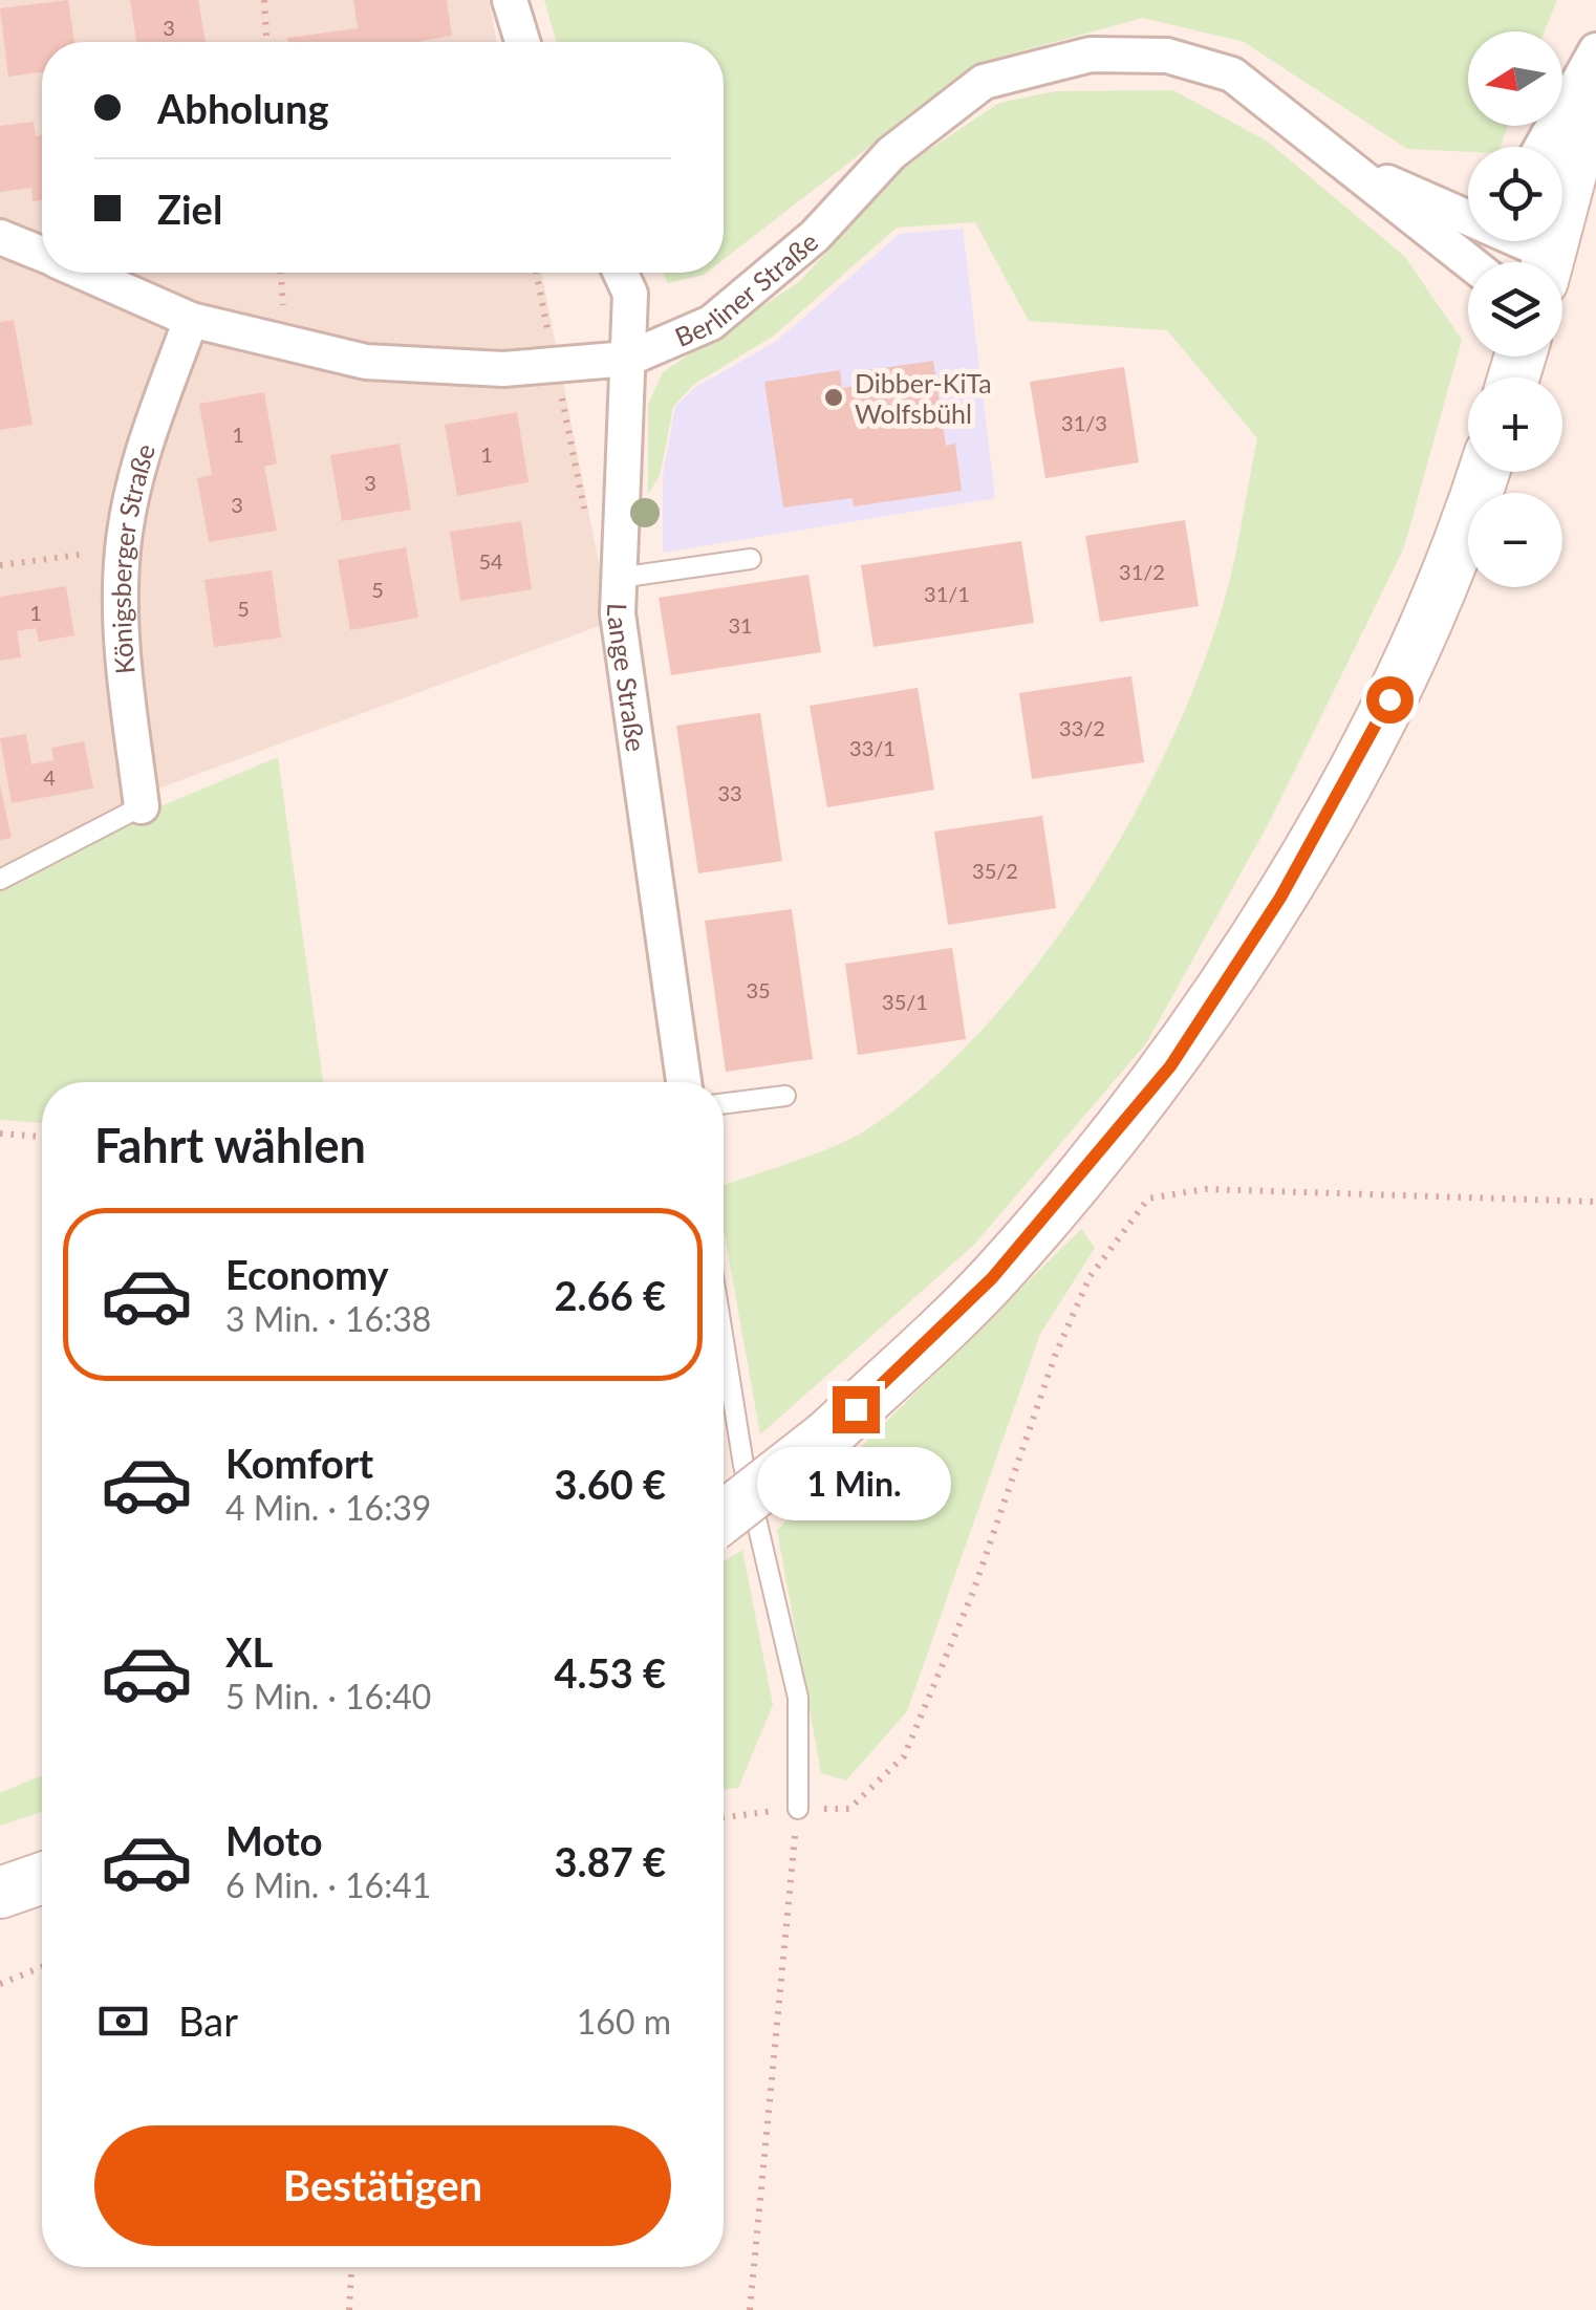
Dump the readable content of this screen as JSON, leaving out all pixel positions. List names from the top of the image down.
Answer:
{
  "streets": {
    "street": ["Berliner Straße", "Königsberger Straße", "Lange Straße"]
  },
  "crossings": [
    ["Berliner Straße", "Königsberger Straße"],
    ["Berliner Straße", "Lange Straße"]
  ],
  "places": ["Dibber-KiTa Wolfsbühl"],
  "house_numbers": [
    "3",
    "31/3",
    "1",
    "1",
    "3",
    "3",
    "54",
    "31/2",
    "5",
    "31/1",
    "5",
    "1",
    "31",
    "33/2",
    "33/1",
    "4",
    "33",
    "35/2",
    "35",
    "35/1"
  ],
  "north": "left",
  "page": {
    "map_buttons": ["+", "−"],
    "banner": ["Abholung", "Ziel"],
    "heading": "Fahrt wählen",
    "list": [
      {
        "name": "Economy",
        "note": "3 Min. · 16:38",
        "value": "2.66 €"
      },
      {
        "name": "Komfort",
        "note": "4 Min. · 16:39",
        "value": "3.60 €"
      },
      {
        "name": "XL",
        "note": "5 Min. · 16:40",
        "value": "4.53 €"
      },
      {
        "name": "Moto",
        "note": "6 Min. · 16:41",
        "value": "3.87 €"
      }
    ],
    "bubble": "1 Min.",
    "pay": ["Bar", "160 m"],
    "buttons": "Bestätigen"
  }
}
